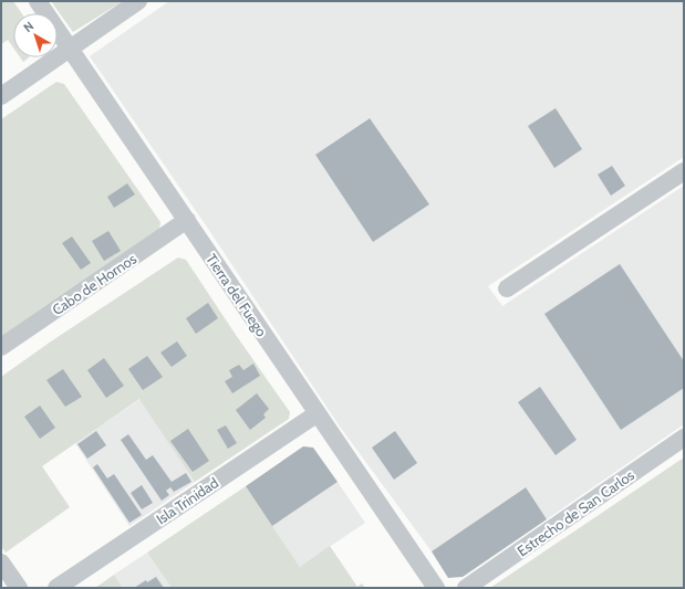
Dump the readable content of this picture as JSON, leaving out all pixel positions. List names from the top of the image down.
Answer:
{
  "streets": {
    "street": [
      "Cabo de Hornos",
      "Tierra del Fuego",
      "Isla Trinidad",
      "Estrecho de San Carlos"
    ]
  },
  "crossings": [
    ["Cabo de Hornos", "Tierra del Fuego"],
    ["Tierra del Fuego", "Isla Trinidad"]
  ],
  "north": "top left"
}
